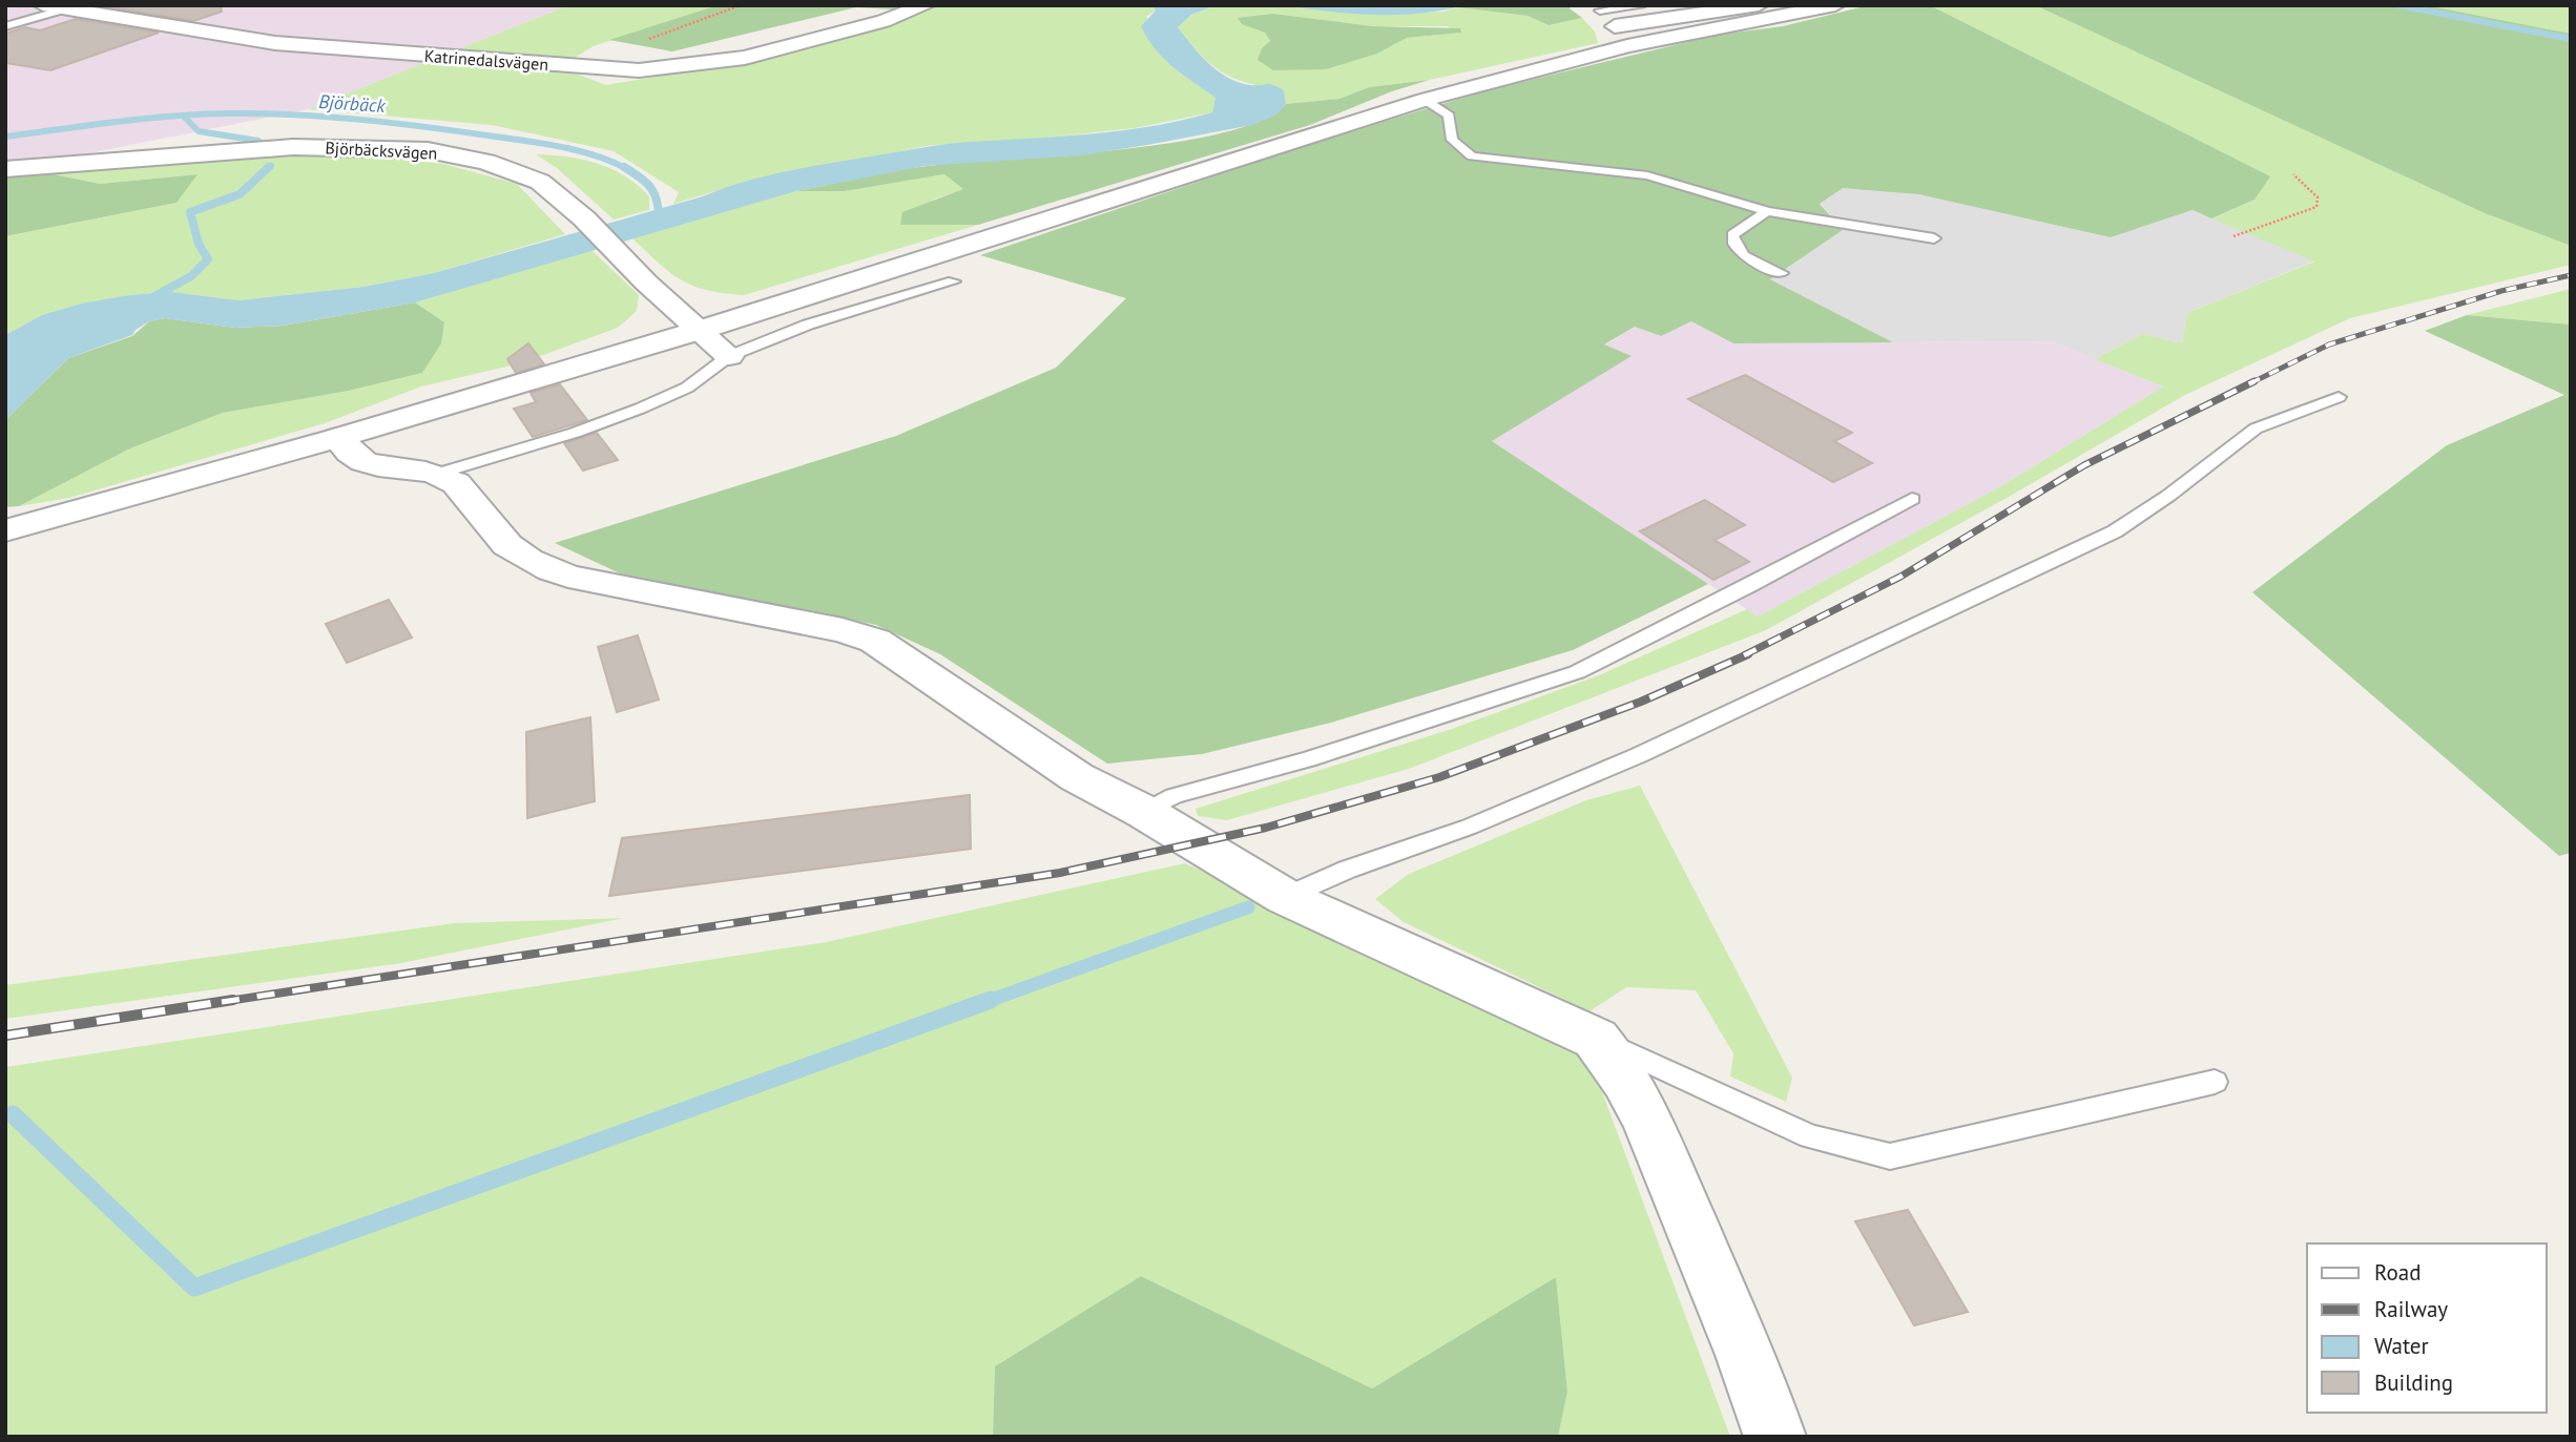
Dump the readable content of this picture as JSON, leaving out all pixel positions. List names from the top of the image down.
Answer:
{
  "streets": {
    "street": ["Katrinedalsvägen", "Björbäcksvägen"]
  },
  "water": ["Björbäck"],
  "legend": [
    "Road",
    "Railway",
    "Water",
    "Building"
  ]
}
